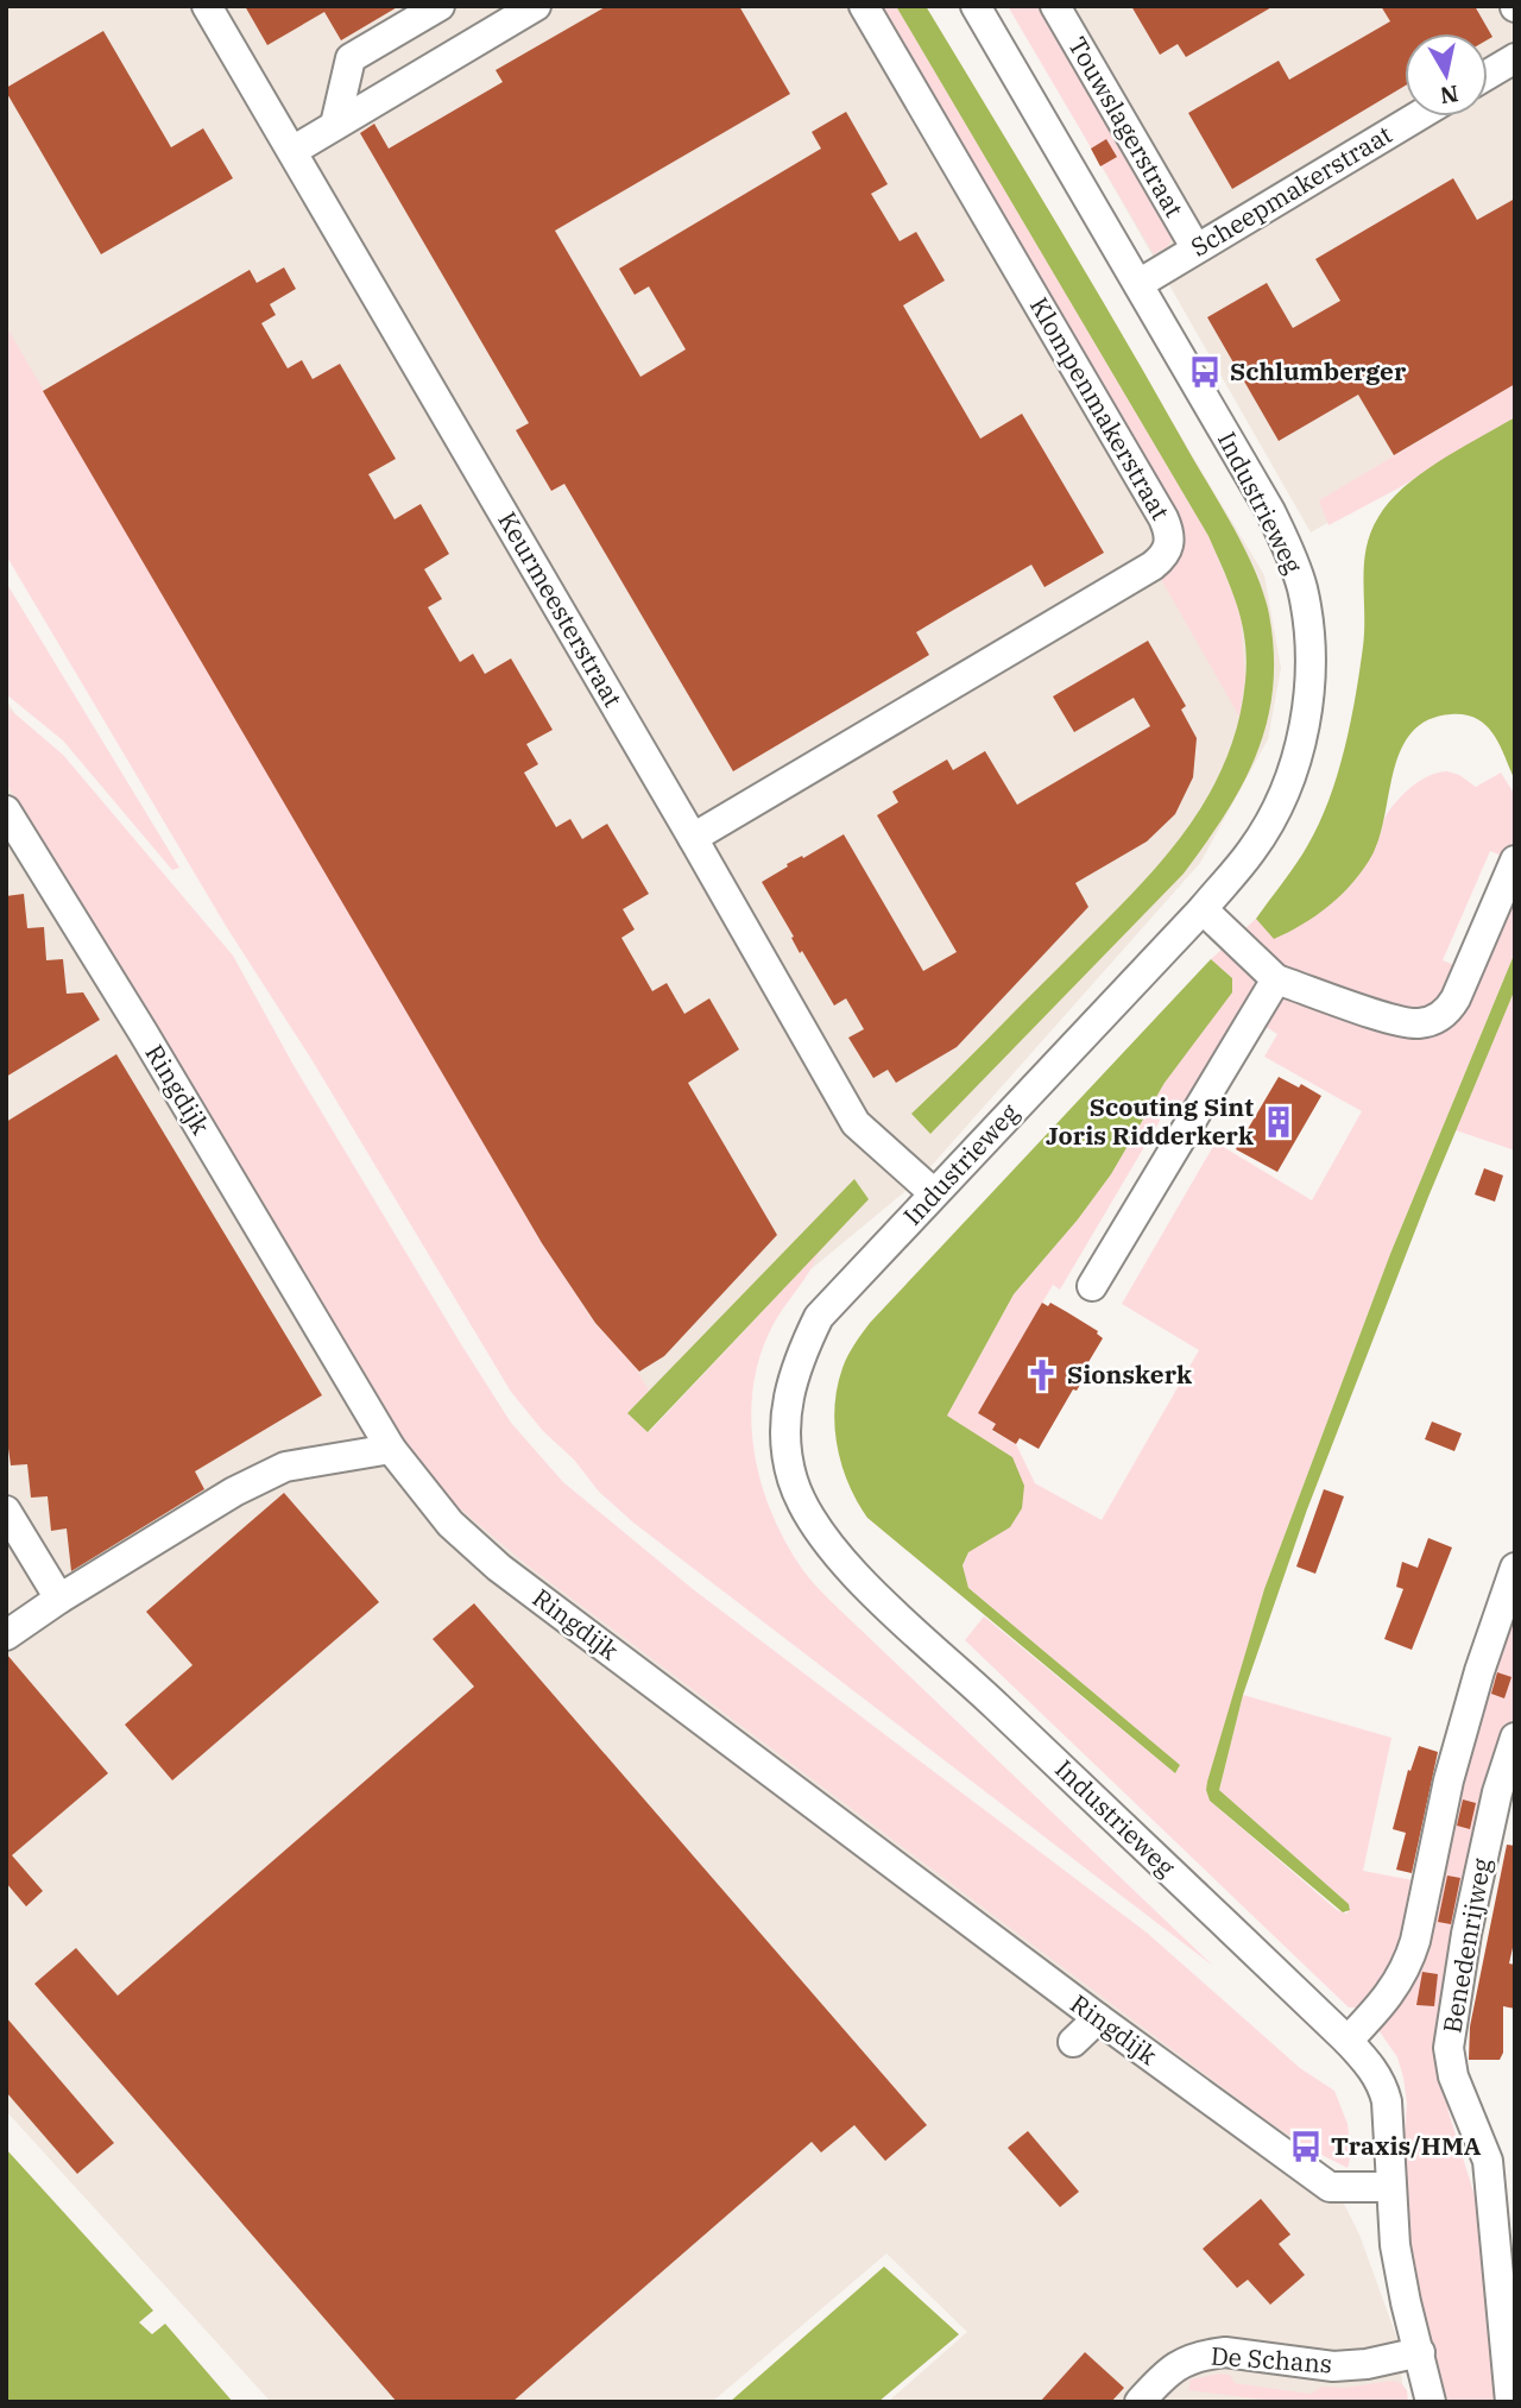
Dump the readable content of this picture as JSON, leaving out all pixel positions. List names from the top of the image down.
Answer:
{
  "streets": {
    "street": [
      "Touwslagerstraat",
      "Scheepmakerstraat",
      "Klompenmakerstraat",
      "Industrieweg",
      "Keurmeesterstraat",
      "Ringdijk",
      "Benedenrijweg",
      "De Schans"
    ]
  },
  "crossings": [
    ["Touwslagerstraat", "Scheepmakerstraat"],
    ["Scheepmakerstraat", "Industrieweg"],
    ["Klompenmakerstraat", "Keurmeesterstraat"],
    ["Industrieweg", "Keurmeesterstraat"]
  ],
  "places": {
    "bus stop": ["Schlumberger", "Traxis/HMA"],
    "building": ["Scouting Sint Joris Ridderkerk"],
    "church": ["Sionskerk"]
  },
  "north": "bottom"
}
